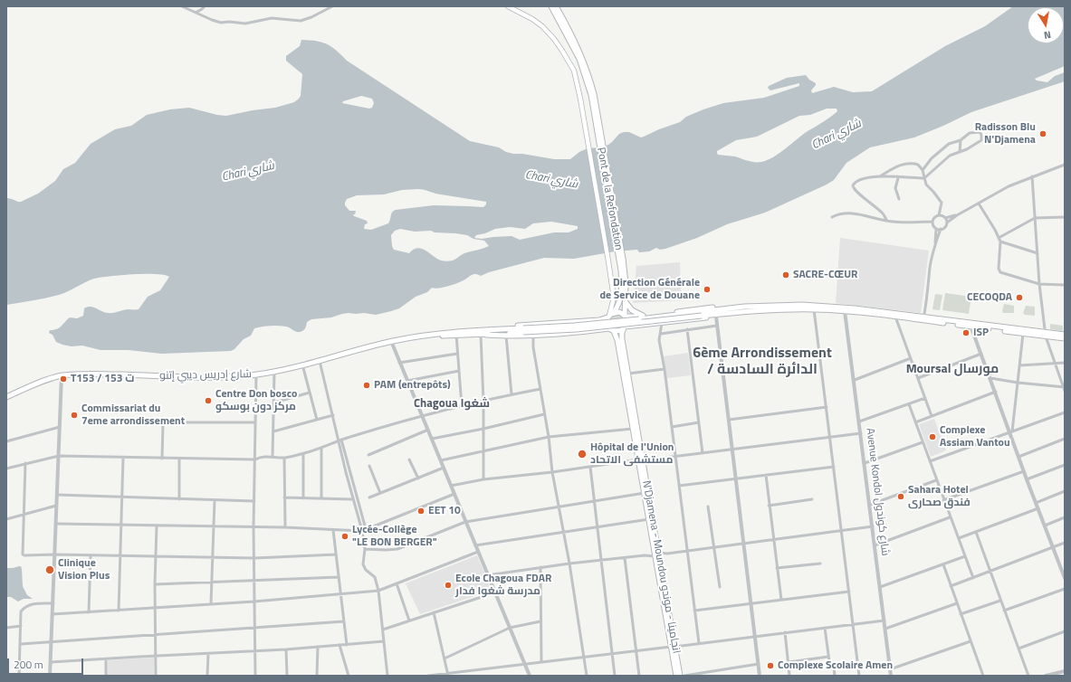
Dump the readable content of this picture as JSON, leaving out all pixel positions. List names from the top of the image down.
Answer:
{
  "streets": {
    "main road": ["Pont de la Refondation", "شارع إدريس ديبي إتنو", "N'Djamena - Moundou انجامينا - موندو"],
    "street": ["Avenue Kondol شارع كوندول"]
  },
  "districts": ["6ème Arrondissement / الدائرة السادسة", "Moursal مورسال", "Chagoua شغوا"],
  "water": ["Chari شاري"],
  "places": [
    "Radisson Blu N'Djamena",
    "SACRE-CŒUR",
    "Direction Générale de Service de Douane",
    "CECOQDA",
    "ISP",
    "T153 / ت 153",
    "PAM (entrepôts)",
    "Centre Don bosco مركز دون بوسكو",
    "Commissariat du 7eme arrondissement",
    "Complexe Assiam Vantou",
    "Hôpital de l'Union مستشفى الاتحاد",
    "Sahara Hotel فندق صحارى",
    "EET 10",
    "Lycée-Collège \"LE BON BERGER\"",
    "Clinique Vision Plus",
    "Ecole Chagoua FDAR مدرسة شغوا فدار",
    "Complexe Scolaire Amen"
  ],
  "scale_bar": "200 m",
  "north": "bottom"
}
